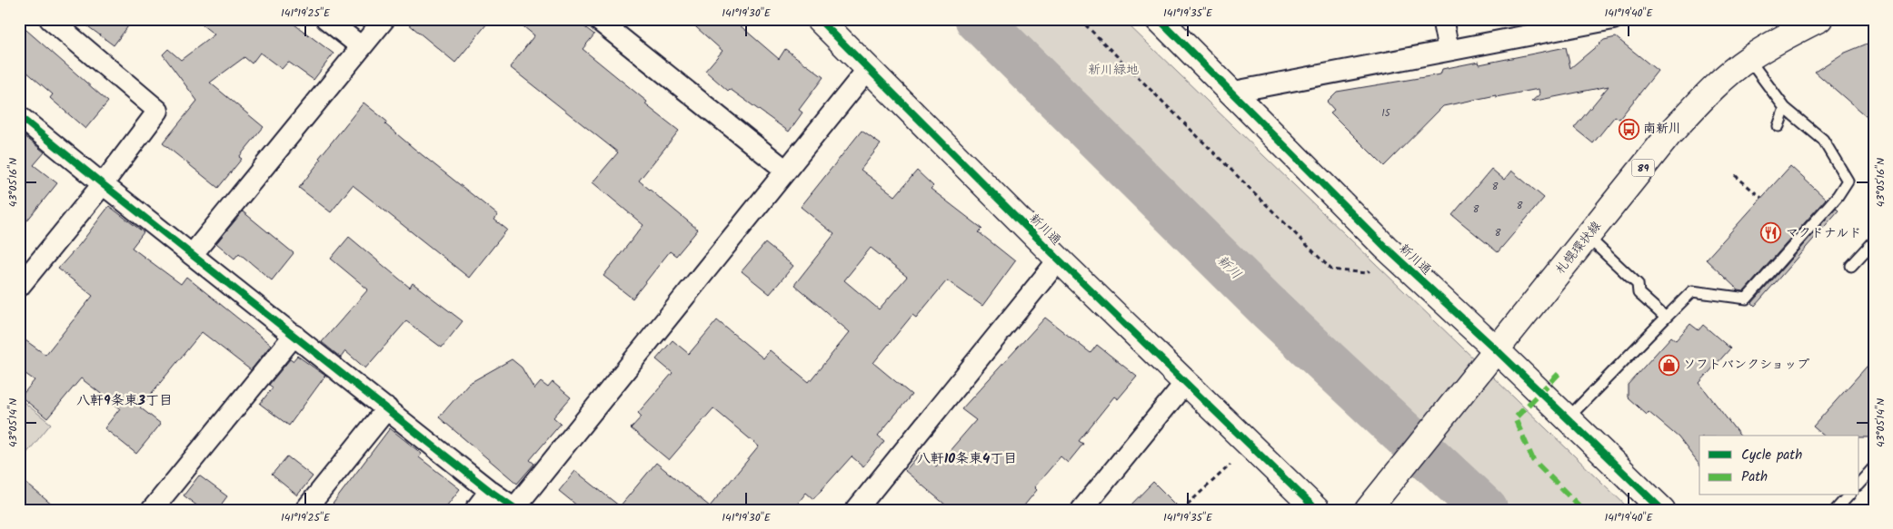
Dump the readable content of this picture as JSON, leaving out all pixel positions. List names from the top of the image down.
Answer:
{
  "streets": {
    "street": ["89", "新川通", "札幌環状線"]
  },
  "crossings": [
    ["新川通", "札幌環状線"]
  ],
  "districts": ["八軒9条東3丁目", "八軒10条東4丁目"],
  "water": ["新川"],
  "parks": ["新川緑地"],
  "places": {
    "bus stop": ["南新川"],
    "restaurant": ["マクドナルド"],
    "shop": ["ソフトバンクショップ"]
  },
  "house_numbers": [
    "15",
    "8",
    "8",
    "8",
    "8"
  ],
  "legend": ["Cycle path", "Path"],
  "coordinates": [
    "141°19'25\"E",
    "141°19'30\"E",
    "141°19'35\"E",
    "141°19'40\"E",
    "43°05'16\"N",
    "43°05'14\"N"
  ]
}
